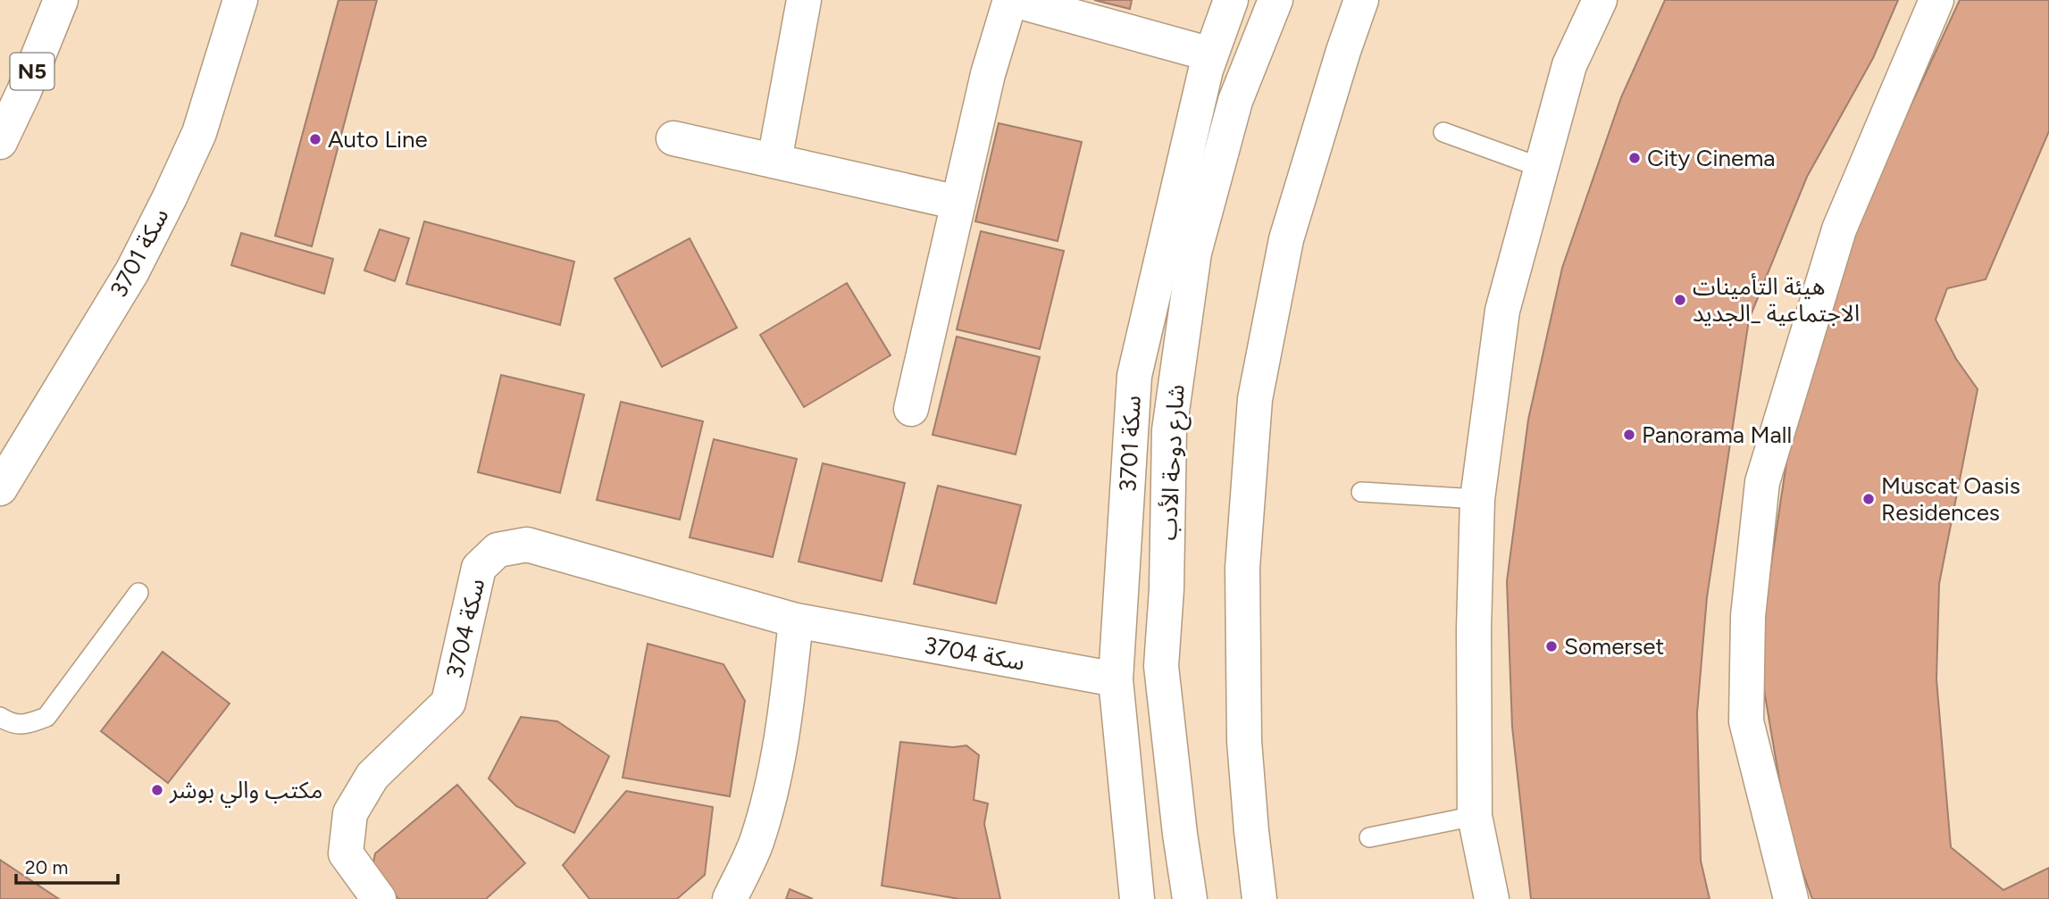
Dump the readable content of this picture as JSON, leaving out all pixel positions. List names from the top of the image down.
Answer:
{
  "streets": {
    "main road": [
      "N5",
      "سكة 3701",
      "شارع دوحة الأدب",
      "سكة 3704"
    ]
  },
  "crossings": [
    ["سكة 3701", "سكة 3704"]
  ],
  "places": [
    "Auto Line",
    "City Cinema",
    "هيئة التأمينات الاجتماعية _الجديد",
    "Panorama Mall",
    "Muscat Oasis Residences",
    "Somerset",
    "مكتب والي بوشر"
  ],
  "scale_bar": "20 m"
}
